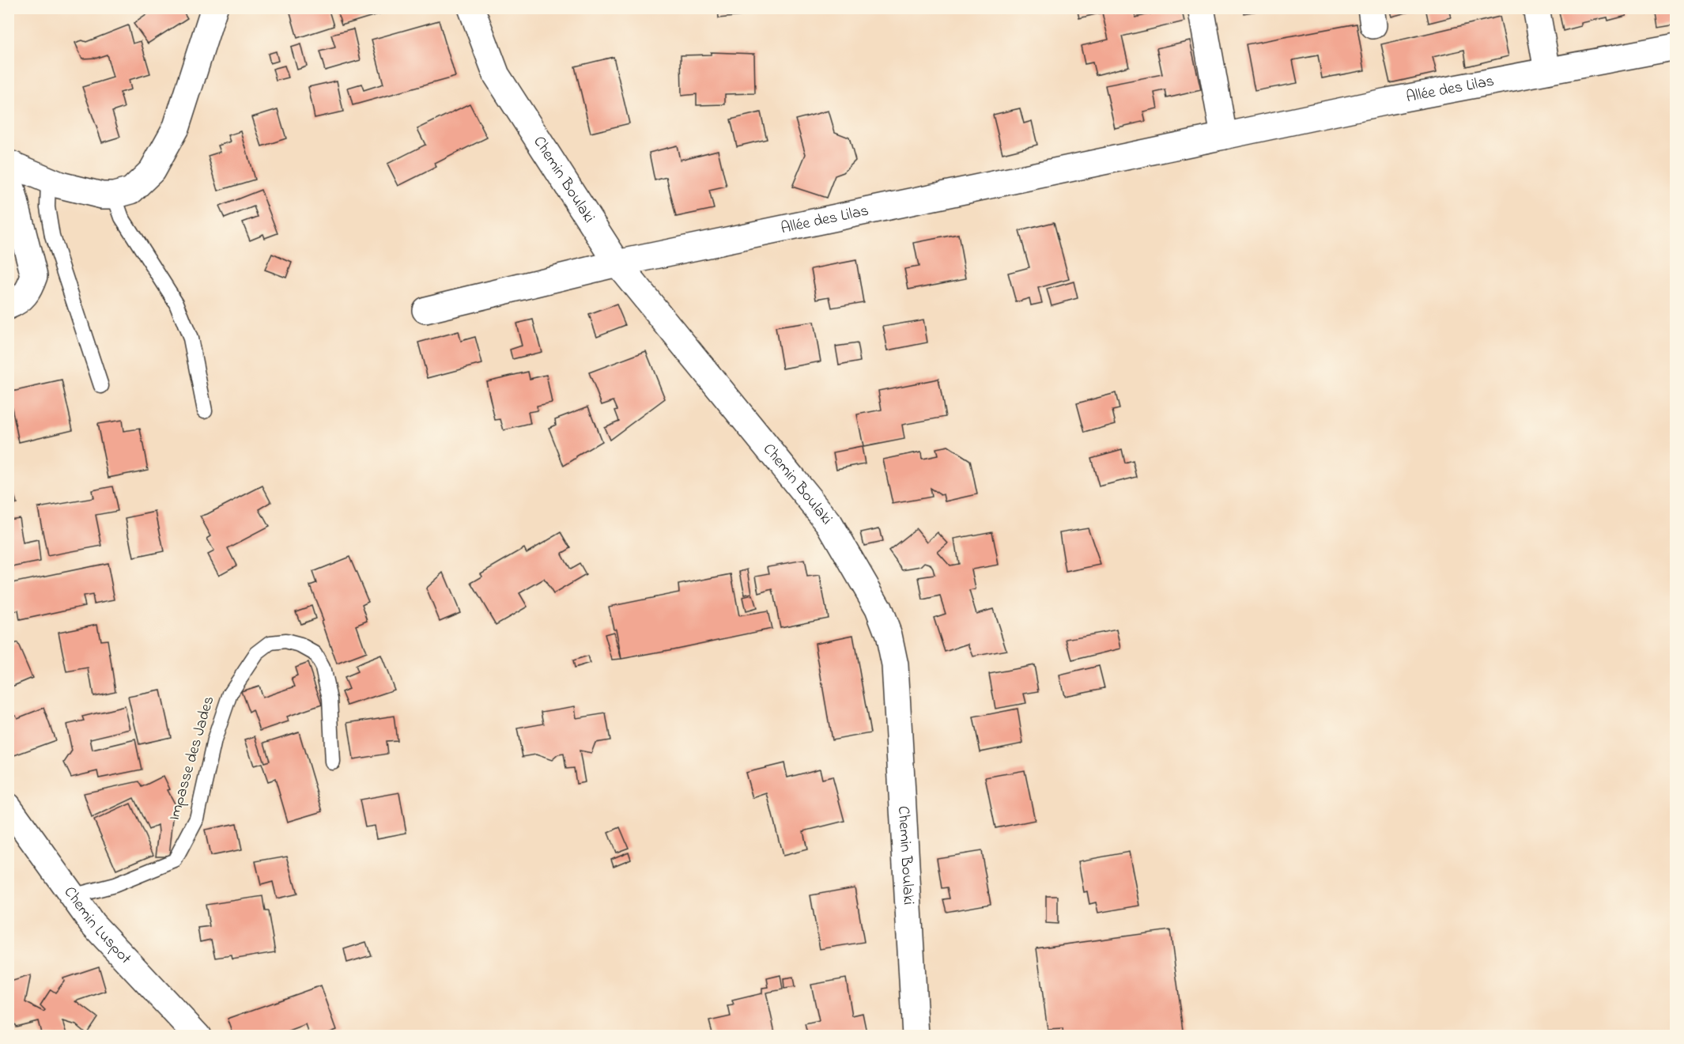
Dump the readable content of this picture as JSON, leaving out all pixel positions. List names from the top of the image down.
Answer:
{
  "streets": {
    "street": ["Allée des Lilas", "Chemin Boulaki", "Chemin Luspot"],
    "lane": ["Impasse des Jades"]
  },
  "crossings": [
    ["Allée des Lilas", "Chemin Boulaki"],
    ["Impasse des Jades", "Chemin Luspot"]
  ]
}
